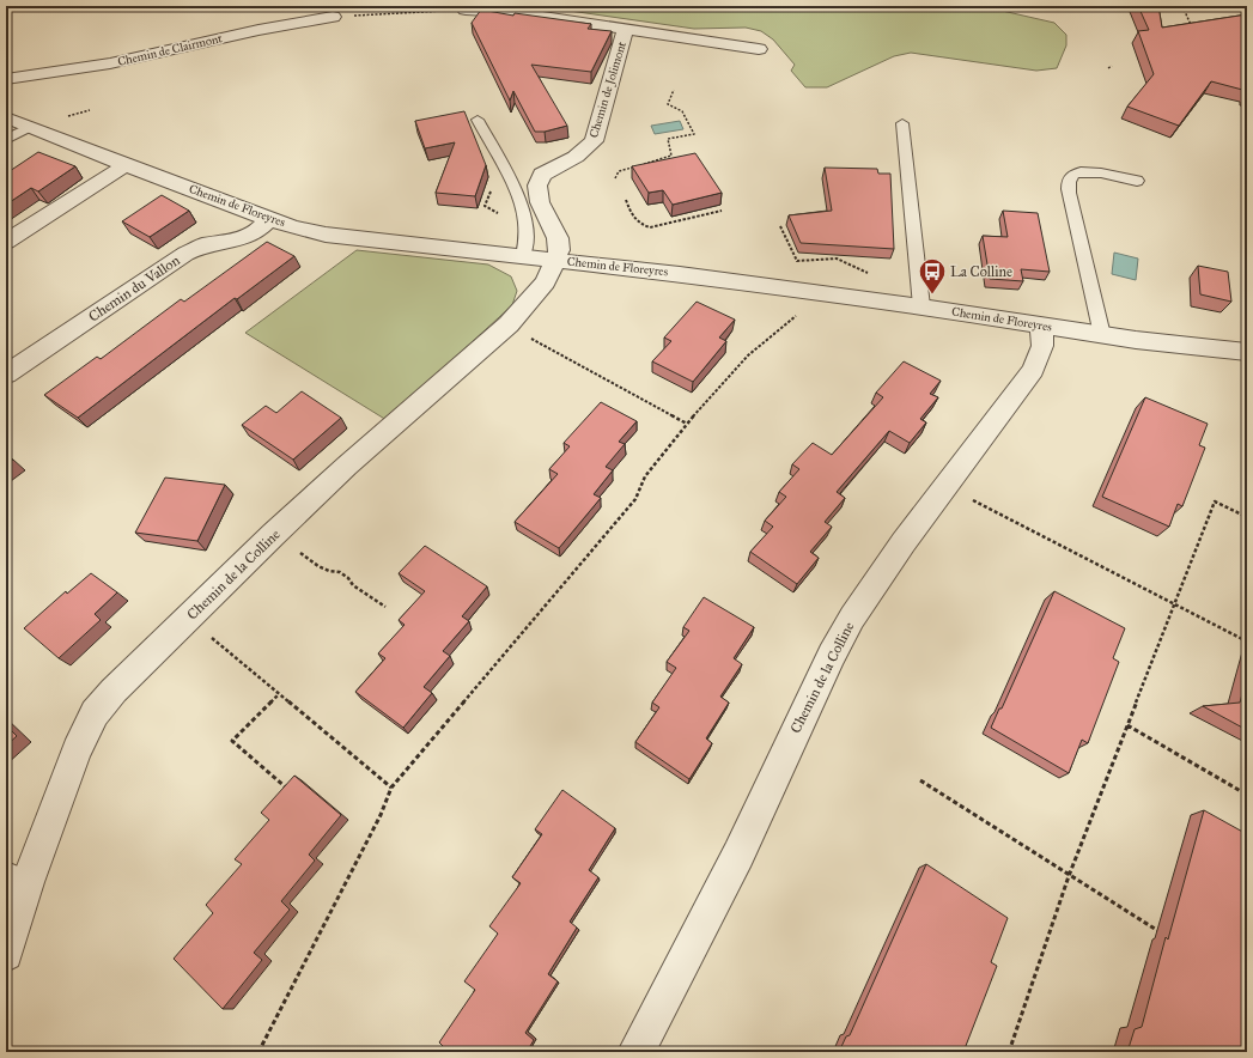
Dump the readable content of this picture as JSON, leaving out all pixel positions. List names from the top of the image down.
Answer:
{
  "streets": {
    "street": [
      "Chemin de Clairmont",
      "Chemin de Jolimont",
      "Chemin de Floreyres",
      "Chemin du Vallon",
      "Chemin de la Colline"
    ]
  },
  "crossings": [
    ["Chemin de Jolimont", "Chemin de Floreyres"],
    ["Chemin de Jolimont", "Chemin de la Colline"],
    ["Chemin de Floreyres", "Chemin du Vallon"],
    ["Chemin de Floreyres", "Chemin de la Colline"]
  ],
  "places": {
    "bus stop": ["La Colline"]
  }
}
